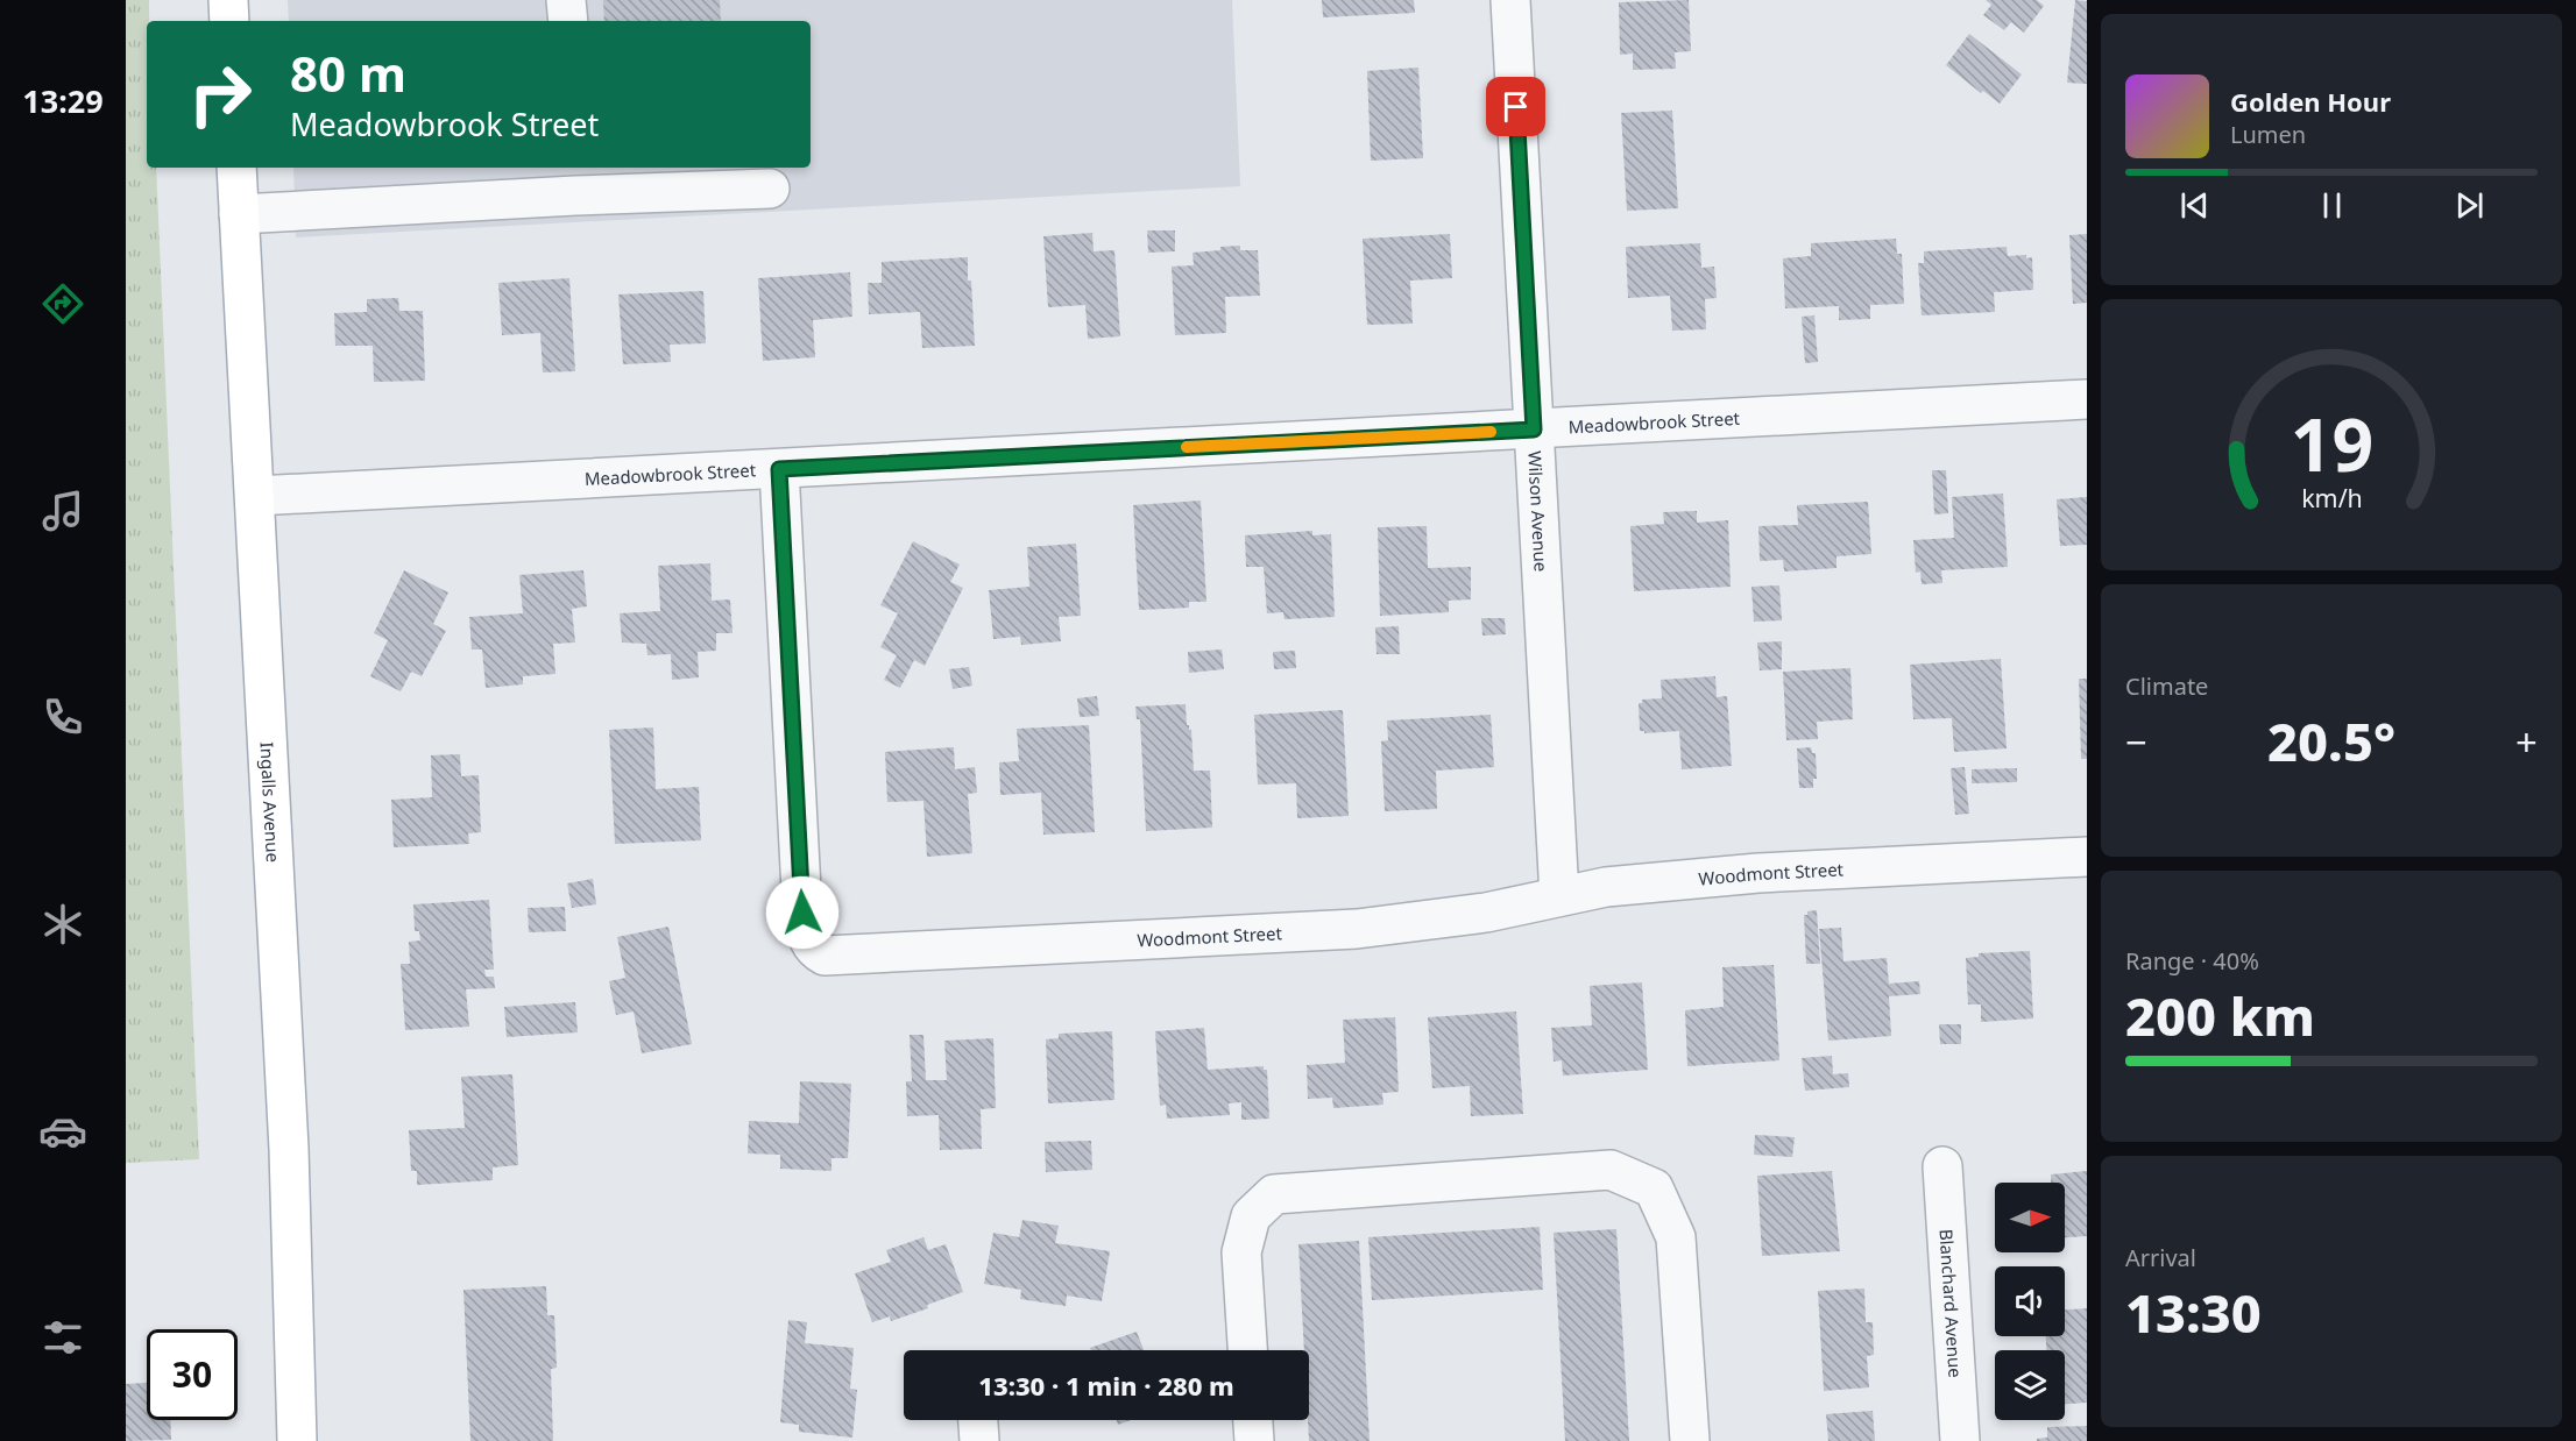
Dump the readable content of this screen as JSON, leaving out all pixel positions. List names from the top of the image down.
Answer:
{
  "streets": {
    "main road": ["Ingalls Avenue"],
    "street": [
      "Meadowbrook Street",
      "Wilson Avenue",
      "Woodmont Street",
      "Blanchard Avenue"
    ]
  },
  "crossings": [
    ["Meadowbrook Street", "Wilson Avenue"],
    ["Meadowbrook Street", "Ingalls Avenue"],
    ["Meadowbrook Street", "Woodmont Street"],
    ["Wilson Avenue", "Woodmont Street"]
  ],
  "north": "right",
  "page": {
    "tabs": "13:29",
    "turn": ["80 m", "Meadowbrook Street"],
    "song": ["Golden Hour", "Lumen"],
    "tile": [
      "Climate",
      ["Range · 40%", "200 km"],
      ["Arrival", "13:30"]
    ],
    "heat": ["−", "20.5°", "+"],
    "limit": "30",
    "trip": "13:30 · 1 min · 280 m",
    "gauge": ["19", "km/h"]
  }
}
